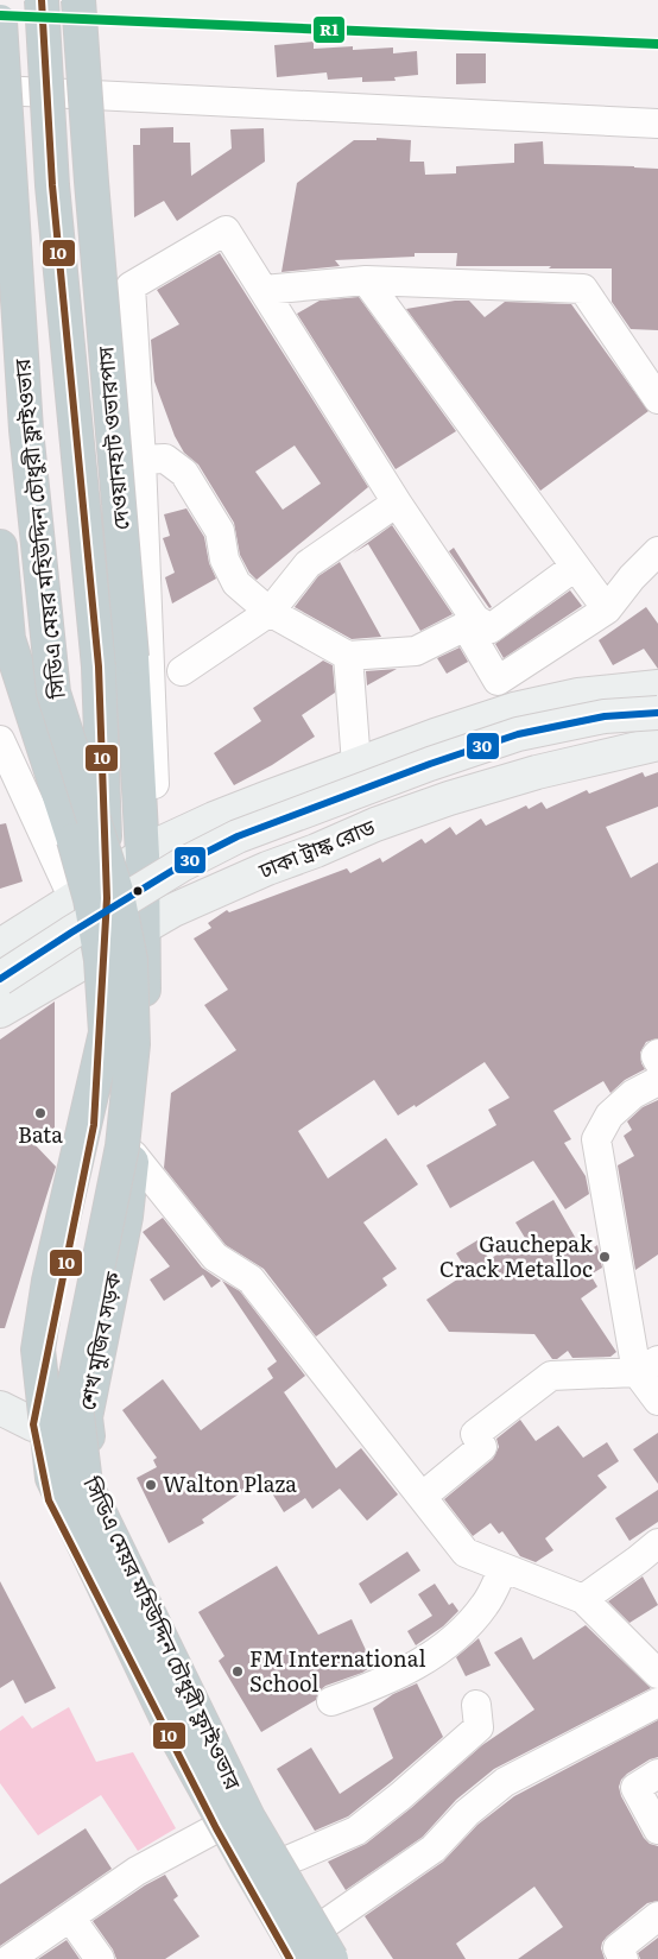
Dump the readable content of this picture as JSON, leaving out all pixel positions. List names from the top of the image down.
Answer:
{
  "streets": {
    "highway": ["দেওয়ানহাট ওভারপাস", "সিডিএ মেয়র মহিউদ্দিন চৌধুরী ফ্লাইওভার", "শেখ মুজিব সড়ক"],
    "main road": ["ঢাকা ট্রাঙ্ক রোড"]
  },
  "crossings": [
    ["দেওয়ানহাট ওভারপাস", "শেখ মুজিব সড়ক"],
    ["ঢাকা ট্রাঙ্ক রোড", "শেখ মুজিব সড়ক"]
  ],
  "places": [
    "Bata",
    "Gauchepak Crack Metalloc",
    "Walton Plaza",
    "FM International School"
  ],
  "lines": ["transit line 10", "transit line R1", "transit line 30"]
}
